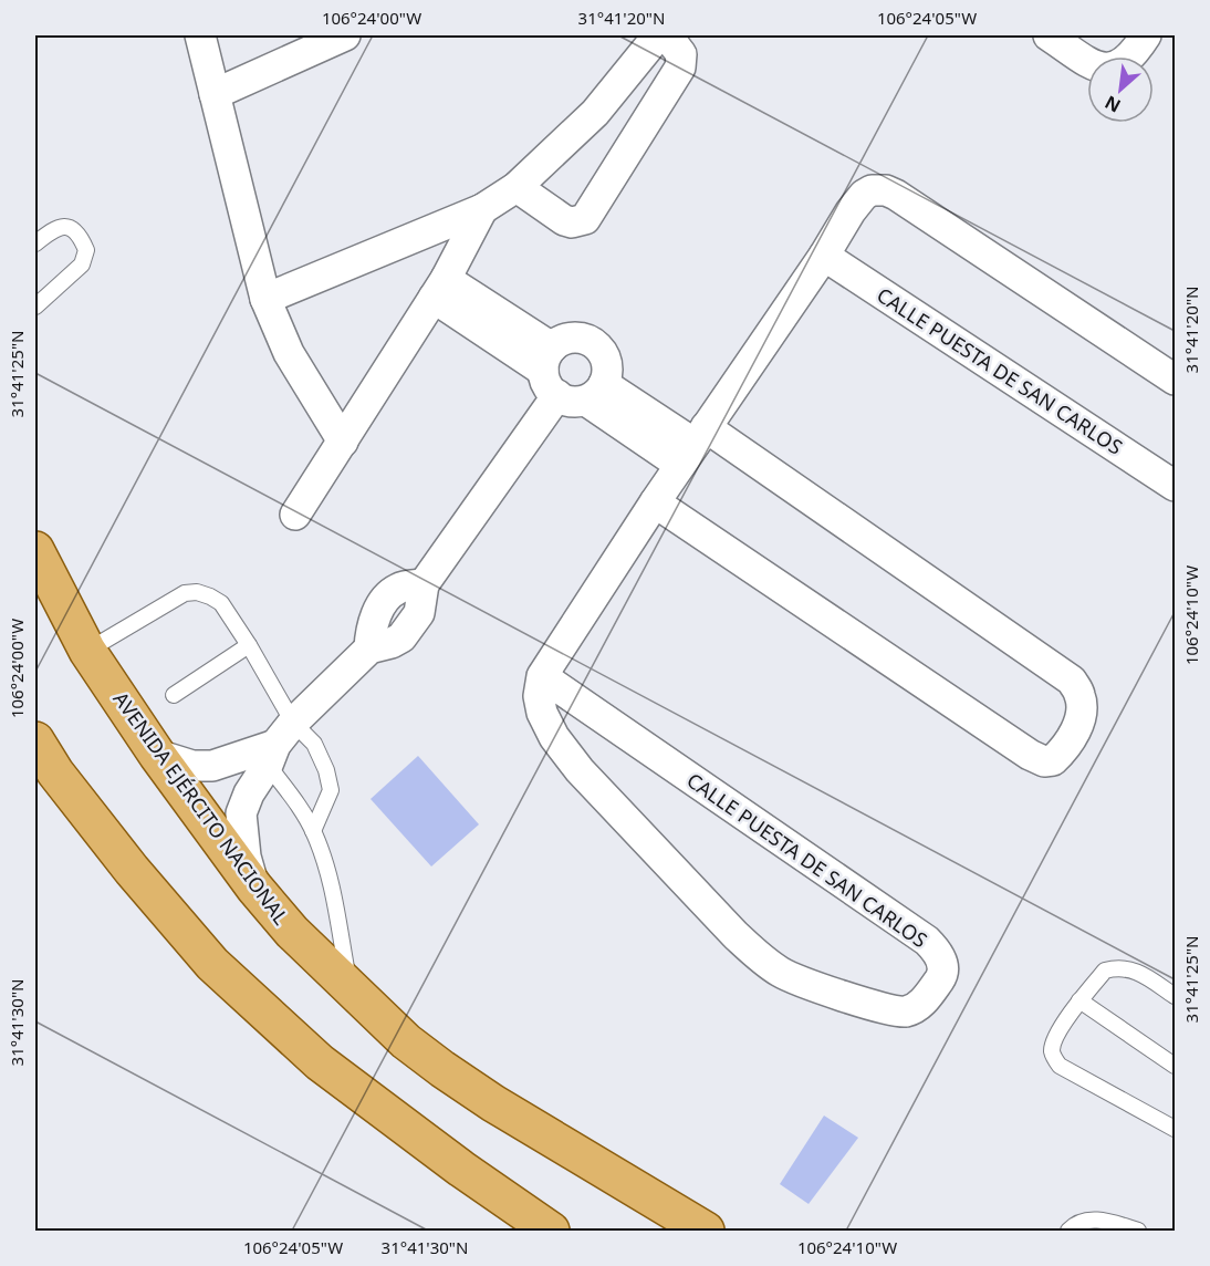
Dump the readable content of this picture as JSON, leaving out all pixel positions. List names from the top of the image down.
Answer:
{
  "streets": {
    "main road": ["AVENIDA EJÉRCITO NACIONAL"],
    "street": ["CALLE PUESTA DE SAN CARLOS"]
  },
  "north": "bottom left",
  "coordinates": [
    "106°24'00\"W",
    "31°41'20\"N",
    "106°24'05\"W",
    "31°41'25\"N",
    "106°24'10\"W",
    "31°41'30\"N"
  ]
}
